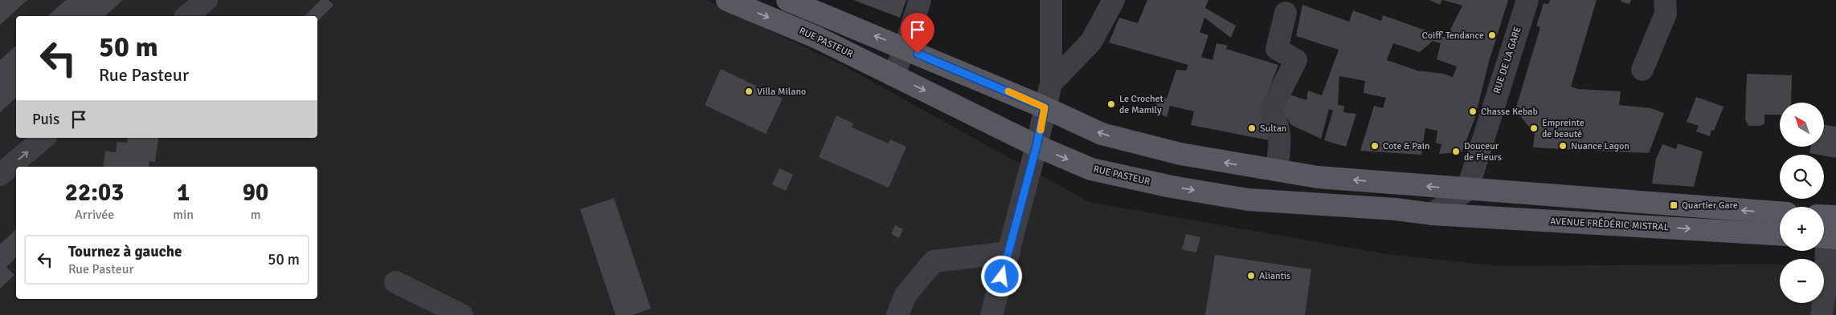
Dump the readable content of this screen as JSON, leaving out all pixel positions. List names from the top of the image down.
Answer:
{
  "streets": {
    "main road": ["RUE PASTEUR", "AVENUE FRÉDÉRIC MISTRAL"],
    "street": ["RUE DE LA GARE"]
  },
  "crossings": [
    ["RUE PASTEUR", "AVENUE FRÉDÉRIC MISTRAL"]
  ],
  "places": {
    "other": [
      "Coiff' Tendance",
      "Villa Milano",
      "Le Crochet de Mamily",
      "Chasse Kebab",
      "Sultan",
      "Empreinte de beauté",
      "Cote & Pain",
      "Nuance Lagon",
      "Douceur de Fleurs",
      "Aliantis"
    ],
    "transit": ["Quartier Gare"]
  },
  "north": "top left",
  "page": {
    "turn": ["50 m", "Rue Pasteur"],
    "then": "Puis",
    "map_buttons": ["+", "−"],
    "eta": [
      "22:03",
      "Arrivée",
      "1",
      "min",
      "90",
      "m"
    ],
    "list": [
      {
        "name": "Tournez à gauche",
        "note": "Rue Pasteur",
        "value": "50 m"
      }
    ]
  }
}
